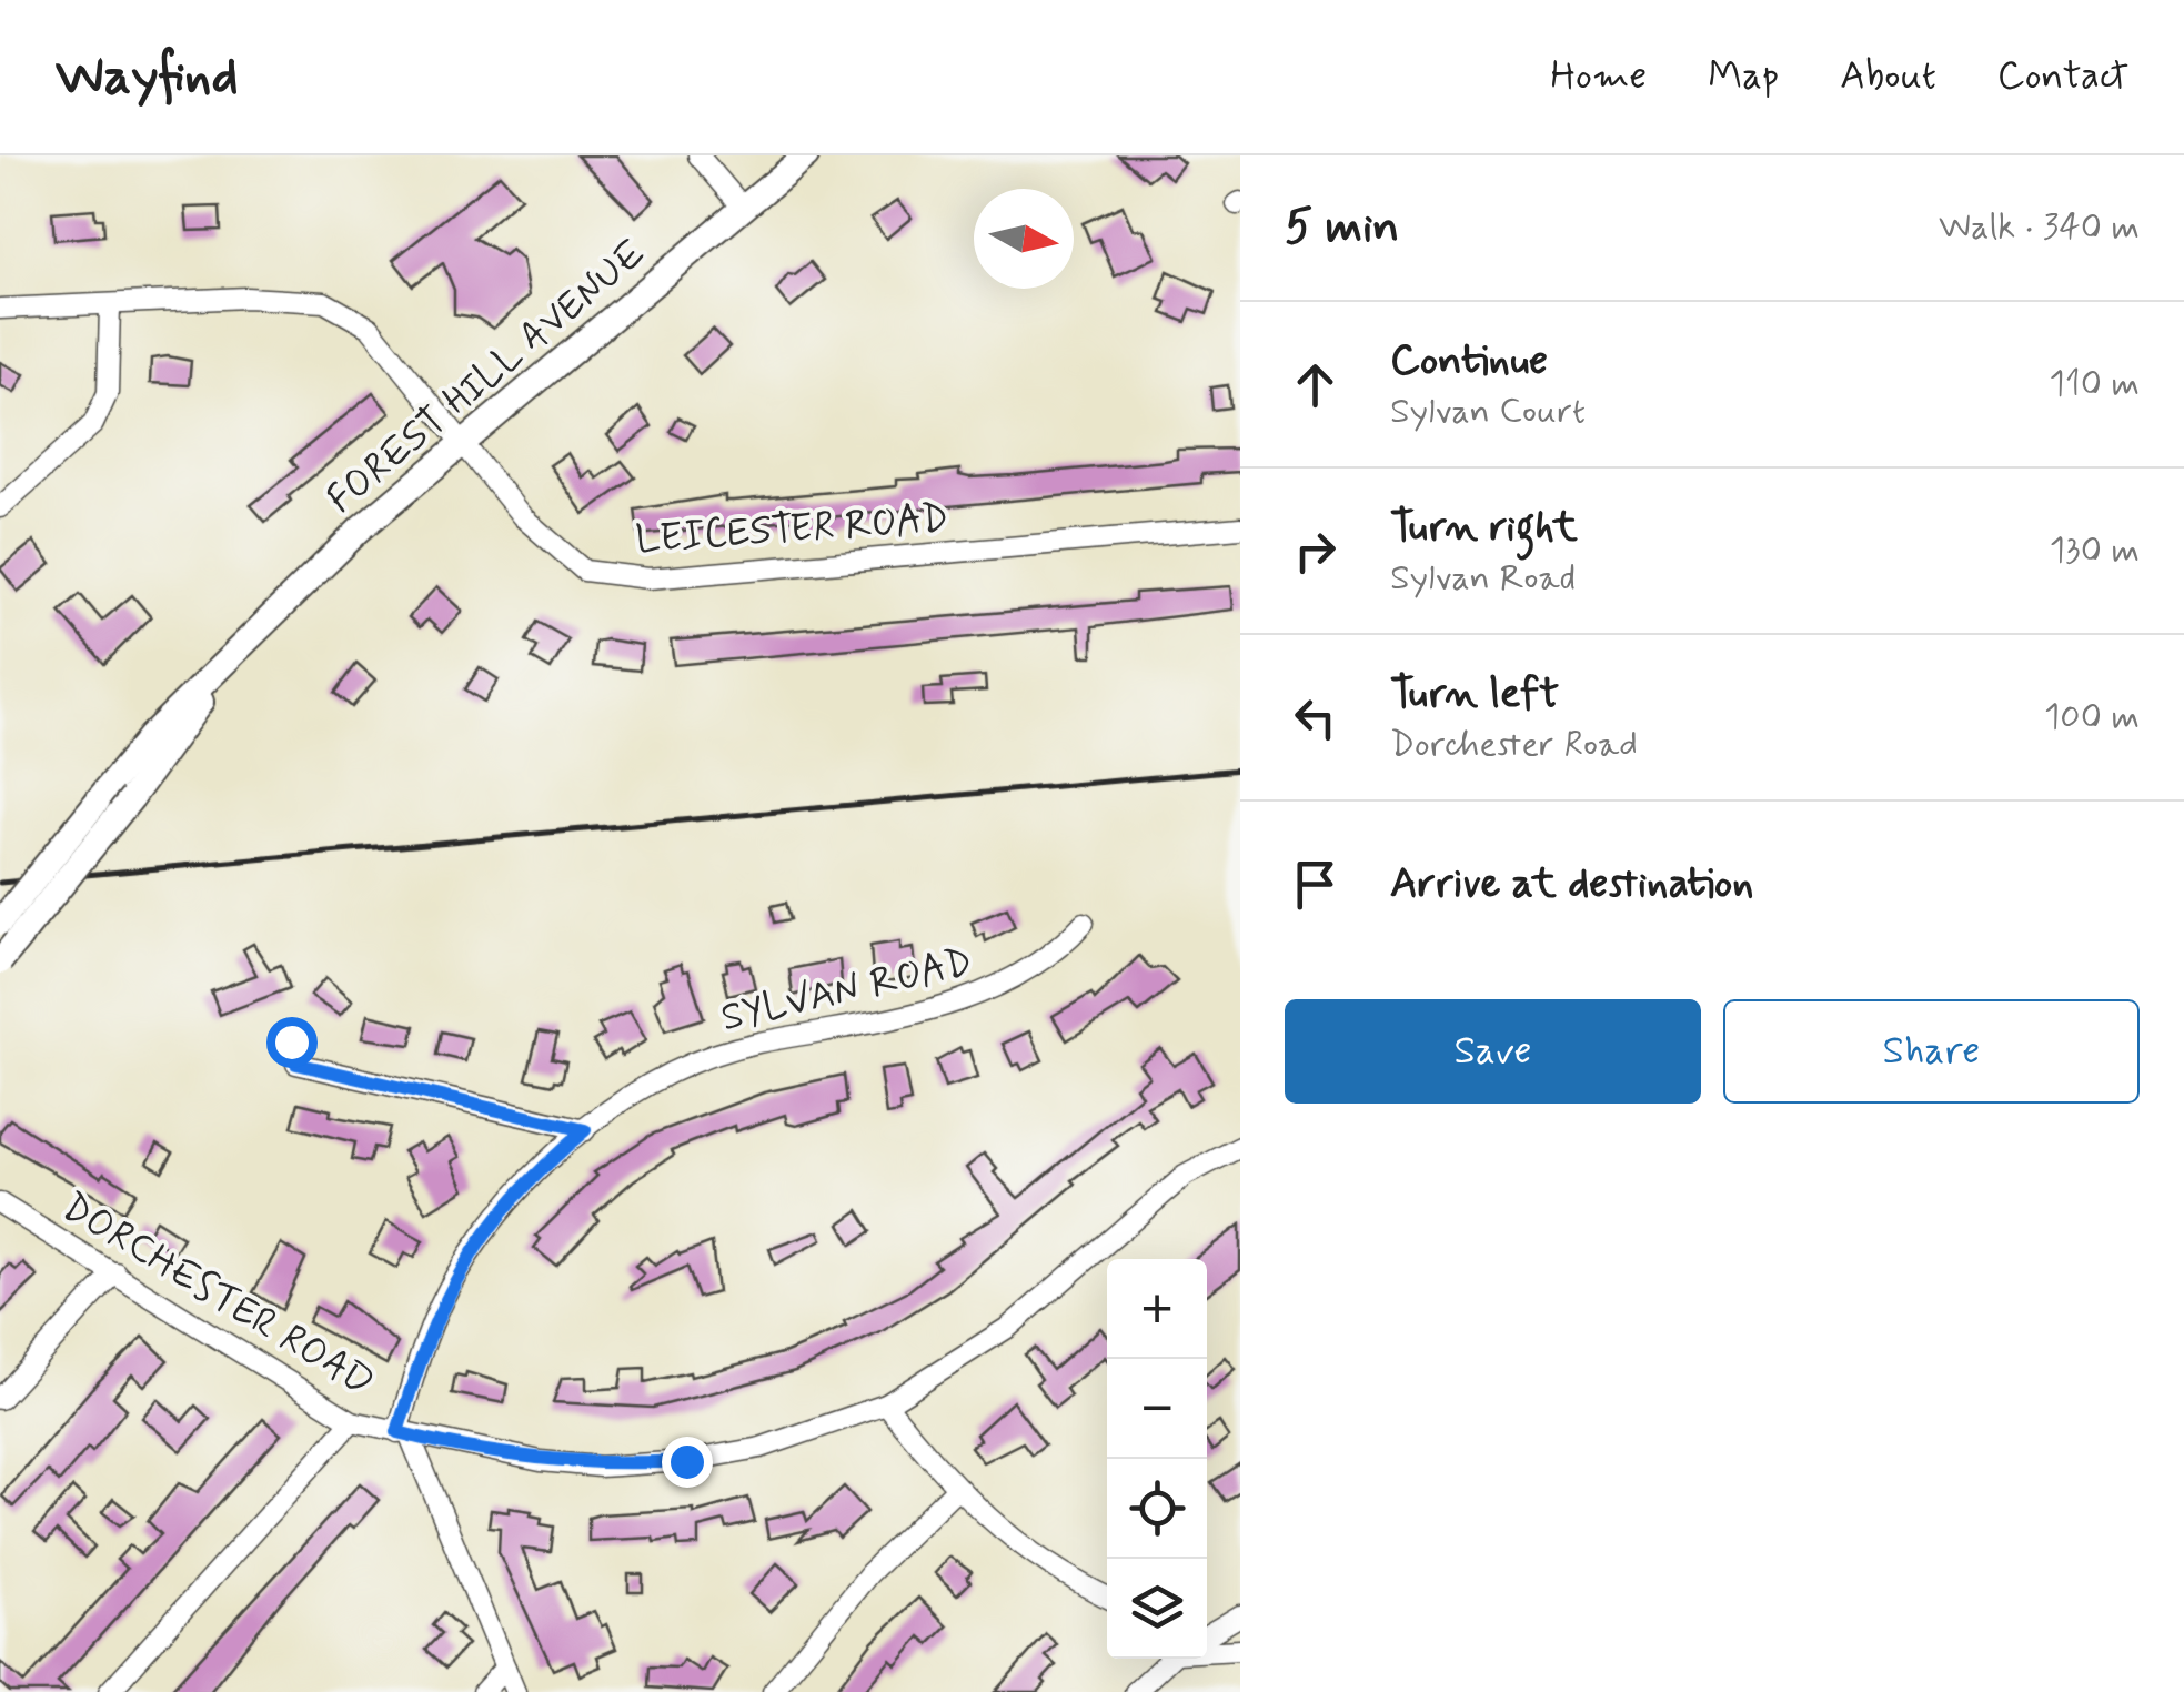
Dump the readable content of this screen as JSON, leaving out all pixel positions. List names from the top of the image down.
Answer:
{
  "streets": {
    "main road": ["FOREST HILL AVENUE"],
    "street": ["LEICESTER ROAD", "SYLVAN ROAD", "DORCHESTER ROAD"]
  },
  "crossings": [
    ["FOREST HILL AVENUE", "LEICESTER ROAD"],
    ["SYLVAN ROAD", "DORCHESTER ROAD"]
  ],
  "north": "right",
  "page": {
    "header": "Wayfind",
    "nav": [
      "Home",
      "Map",
      "About",
      "Contact"
    ],
    "heading": ["5 min", "Walk · 340 m"],
    "list": [
      ["Continue", "Sylvan Court", "110 m"],
      ["Turn right", "Sylvan Road", "130 m"],
      ["Turn left", "Dorchester Road", "100 m"],
      "Arrive at destination"
    ],
    "buttons": ["Save", "Share"],
    "map_buttons": ["+", "−"]
  }
}
